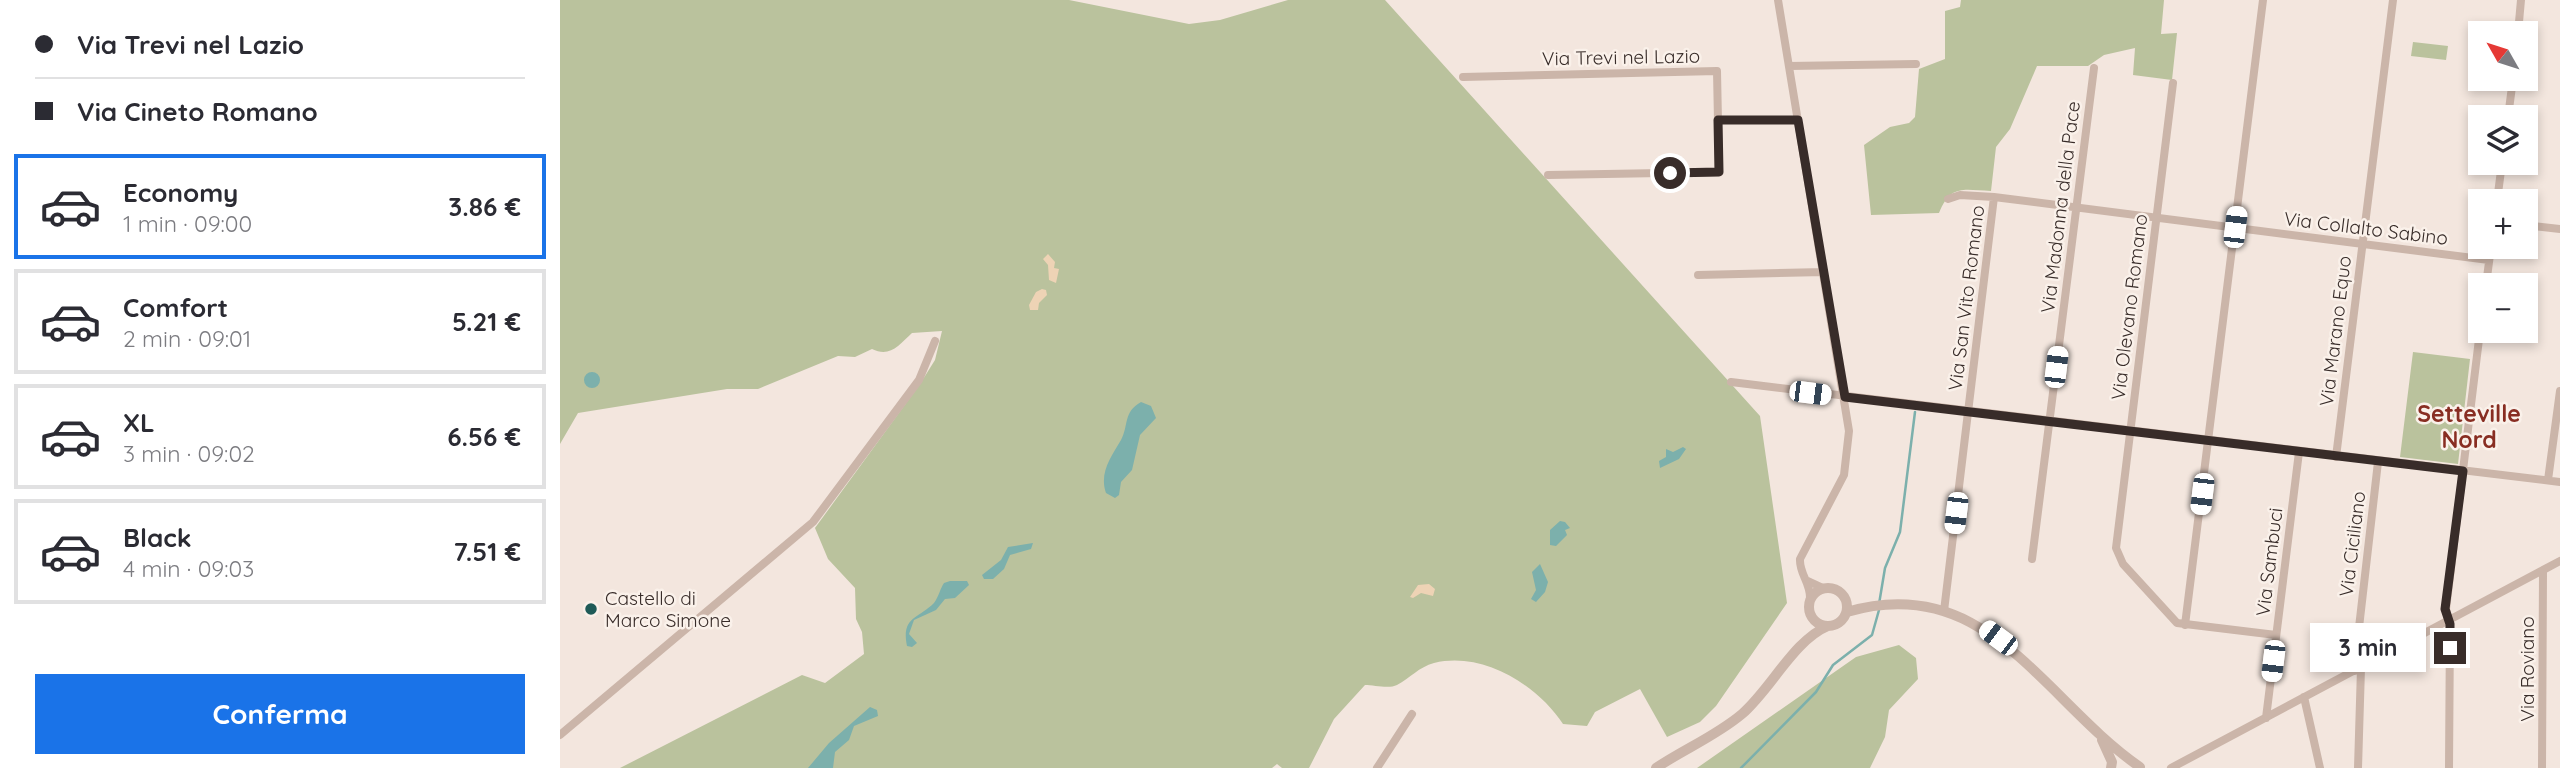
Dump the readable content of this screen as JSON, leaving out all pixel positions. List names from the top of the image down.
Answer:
{
  "streets": {
    "street": [
      "Via Trevi nel Lazio",
      "Via Madonna della Pace",
      "Via Collalto Sabino",
      "Via San Vito Romano",
      "Via Olevano Romano",
      "Via Marano Equo",
      "Via Ciciliano",
      "Via Sambuci",
      "Via Roviano"
    ]
  },
  "crossings": [
    ["Via Madonna della Pace", "Via Collalto Sabino"],
    ["Via Collalto Sabino", "Via San Vito Romano"],
    ["Via Collalto Sabino", "Via Olevano Romano"],
    ["Via Collalto Sabino", "Via Marano Equo"]
  ],
  "districts": ["Setteville Nord"],
  "places": ["Castello di Marco Simone"],
  "north": "top left",
  "page": {
    "banner": ["Via Trevi nel Lazio", "Via Cineto Romano"],
    "map_buttons": ["+", "−"],
    "list": [
      {
        "name": "Economy",
        "note": "1 min · 09:00",
        "value": "3.86 €"
      },
      {
        "name": "Comfort",
        "note": "2 min · 09:01",
        "value": "5.21 €"
      },
      {
        "name": "XL",
        "note": "3 min · 09:02",
        "value": "6.56 €"
      },
      {
        "name": "Black",
        "note": "4 min · 09:03",
        "value": "7.51 €"
      }
    ],
    "bubble": "3 min",
    "buttons": "Conferma"
  }
}
